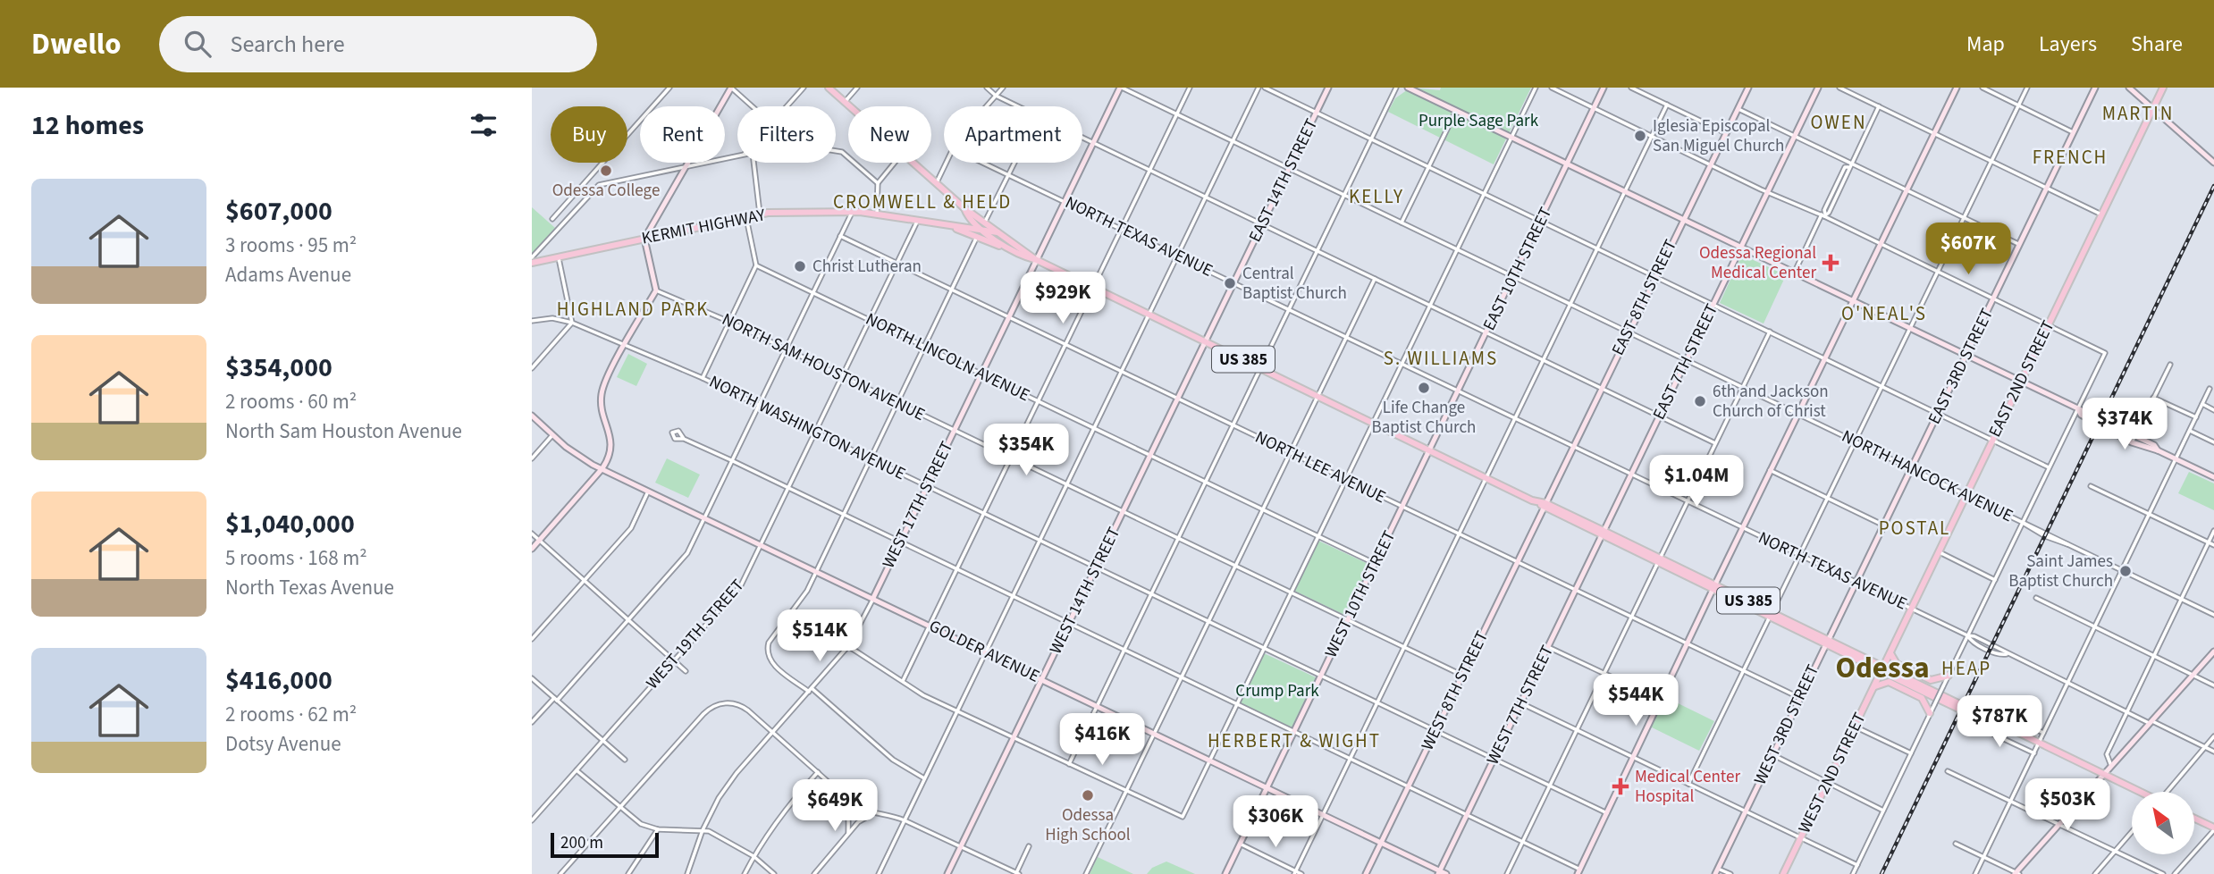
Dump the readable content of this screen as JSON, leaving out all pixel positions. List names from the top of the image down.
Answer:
{
  "streets": {
    "main road": [
      "KERMIT HIGHWAY",
      "US 385",
      "EAST 2ND STREET",
      "WEST 2ND STREET"
    ],
    "street": [
      "EAST 14TH STREET",
      "NORTH TEXAS AVENUE",
      "EAST 10TH STREET",
      "EAST 8TH STREET",
      "NORTH LINCOLN AVENUE",
      "EAST 7TH STREET",
      "EAST 3RD STREET",
      "NORTH SAM HOUSTON AVENUE",
      "NORTH WASHINGTON AVENUE",
      "NORTH LEE AVENUE",
      "NORTH HANCOCK AVENUE",
      "WEST 17TH STREET",
      "WEST 14TH STREET",
      "WEST 10TH STREET",
      "WEST 19TH STREET",
      "GOLDER AVENUE",
      "WEST 8TH STREET",
      "WEST 7TH STREET",
      "WEST 3RD STREET"
    ]
  },
  "crossings": [
    ["EAST 14TH STREET", "NORTH TEXAS AVENUE"],
    ["EAST 14TH STREET", "US 385"],
    ["EAST 14TH STREET", "NORTH HANCOCK AVENUE"],
    ["EAST 14TH STREET", "WEST 14TH STREET"],
    ["KERMIT HIGHWAY", "US 385"],
    ["KERMIT HIGHWAY", "WEST 19TH STREET"],
    ["NORTH TEXAS AVENUE", "EAST 10TH STREET"],
    ["NORTH TEXAS AVENUE", "EAST 8TH STREET"],
    ["NORTH TEXAS AVENUE", "EAST 7TH STREET"],
    ["NORTH TEXAS AVENUE", "EAST 3RD STREET"],
    ["NORTH TEXAS AVENUE", "EAST 2ND STREET"],
    ["NORTH TEXAS AVENUE", "WEST 17TH STREET"],
    ["EAST 10TH STREET", "US 385"],
    ["EAST 10TH STREET", "NORTH HANCOCK AVENUE"],
    ["EAST 10TH STREET", "WEST 10TH STREET"],
    ["EAST 8TH STREET", "US 385"],
    ["EAST 8TH STREET", "NORTH HANCOCK AVENUE"],
    ["EAST 8TH STREET", "WEST 8TH STREET"],
    ["NORTH LINCOLN AVENUE", "WEST 17TH STREET"],
    ["NORTH LINCOLN AVENUE", "WEST 14TH STREET"],
    ["NORTH LINCOLN AVENUE", "WEST 10TH STREET"],
    ["NORTH LINCOLN AVENUE", "WEST 19TH STREET"],
    ["US 385", "EAST 7TH STREET"],
    ["US 385", "EAST 3RD STREET"],
    ["US 385", "EAST 2ND STREET"],
    ["US 385", "WEST 17TH STREET"],
    ["US 385", "WEST 14TH STREET"],
    ["US 385", "WEST 10TH STREET"],
    ["US 385", "WEST 8TH STREET"],
    ["US 385", "WEST 7TH STREET"],
    ["US 385", "WEST 3RD STREET"],
    ["US 385", "WEST 2ND STREET"],
    ["EAST 7TH STREET", "NORTH HANCOCK AVENUE"],
    ["EAST 7TH STREET", "WEST 7TH STREET"],
    ["EAST 3RD STREET", "NORTH HANCOCK AVENUE"],
    ["EAST 3RD STREET", "WEST 3RD STREET"],
    ["NORTH SAM HOUSTON AVENUE", "WEST 17TH STREET"],
    ["NORTH SAM HOUSTON AVENUE", "WEST 14TH STREET"],
    ["NORTH SAM HOUSTON AVENUE", "WEST 10TH STREET"],
    ["NORTH SAM HOUSTON AVENUE", "WEST 19TH STREET"],
    ["NORTH SAM HOUSTON AVENUE", "WEST 8TH STREET"],
    ["EAST 2ND STREET", "NORTH HANCOCK AVENUE"],
    ["EAST 2ND STREET", "WEST 2ND STREET"],
    ["NORTH WASHINGTON AVENUE", "WEST 17TH STREET"],
    ["NORTH WASHINGTON AVENUE", "WEST 14TH STREET"],
    ["NORTH WASHINGTON AVENUE", "WEST 10TH STREET"],
    ["NORTH WASHINGTON AVENUE", "WEST 19TH STREET"],
    ["NORTH WASHINGTON AVENUE", "WEST 8TH STREET"],
    ["NORTH WASHINGTON AVENUE", "WEST 7TH STREET"],
    ["NORTH LEE AVENUE", "WEST 17TH STREET"],
    ["NORTH LEE AVENUE", "WEST 14TH STREET"],
    ["NORTH LEE AVENUE", "WEST 10TH STREET"],
    ["NORTH LEE AVENUE", "WEST 19TH STREET"],
    ["NORTH LEE AVENUE", "WEST 8TH STREET"],
    ["NORTH LEE AVENUE", "WEST 7TH STREET"],
    ["NORTH LEE AVENUE", "WEST 3RD STREET"],
    ["NORTH HANCOCK AVENUE", "WEST 17TH STREET"],
    ["WEST 17TH STREET", "GOLDER AVENUE"],
    ["WEST 14TH STREET", "GOLDER AVENUE"],
    ["WEST 10TH STREET", "GOLDER AVENUE"],
    ["WEST 19TH STREET", "GOLDER AVENUE"],
    ["GOLDER AVENUE", "WEST 8TH STREET"],
    ["GOLDER AVENUE", "WEST 7TH STREET"]
  ],
  "districts": [
    "MARTIN",
    "OWEN",
    "FRENCH",
    "KELLY",
    "CROMWELL & HELD",
    "HIGHLAND PARK",
    "O'NEAL'S",
    "S. WILLIAMS",
    "POSTAL",
    "Odessa",
    "HEAP",
    "HERBERT & WIGHT"
  ],
  "parks": ["Purple Sage Park", "Crump Park"],
  "places": {
    "other": [
      "Iglesia Episcopal San Miguel Church",
      "Odessa College",
      "Christ Lutheran",
      "Central Baptist Church",
      "Life Change Baptist Church",
      "6th and Jackson Church of Christ",
      "Saint James Baptist Church",
      "Odessa High School"
    ],
    "health": ["Odessa Regional Medical Center", "Medical Center Hospital"]
  },
  "scale_bar": "200 m",
  "north": "top left",
  "page": {
    "header": "Dwello",
    "search": "Search here",
    "nav": ["Map", "Layers", "Share"],
    "heading": "12 homes",
    "chip": [
      "Buy",
      "Rent",
      "Filters",
      "New",
      "Apartment"
    ],
    "list": [
      {
        "name": "$607,000",
        "note": "3 rooms · 95 m² · Adams Avenue"
      },
      {
        "name": "$354,000",
        "note": "2 rooms · 60 m² · North Sam Houston Avenue"
      },
      {
        "name": "$1,040,000",
        "note": "5 rooms · 168 m² · North Texas Avenue"
      },
      {
        "name": "$416,000",
        "note": "2 rooms · 62 m² · Dotsy Avenue"
      }
    ],
    "price": [
      "$607K",
      "$929K",
      "$374K",
      "$354K",
      "$1.04M",
      "$514K",
      "$544K",
      "$787K",
      "$416K",
      "$503K",
      "$649K",
      "$306K"
    ],
    "scale": "200 m"
  }
}
